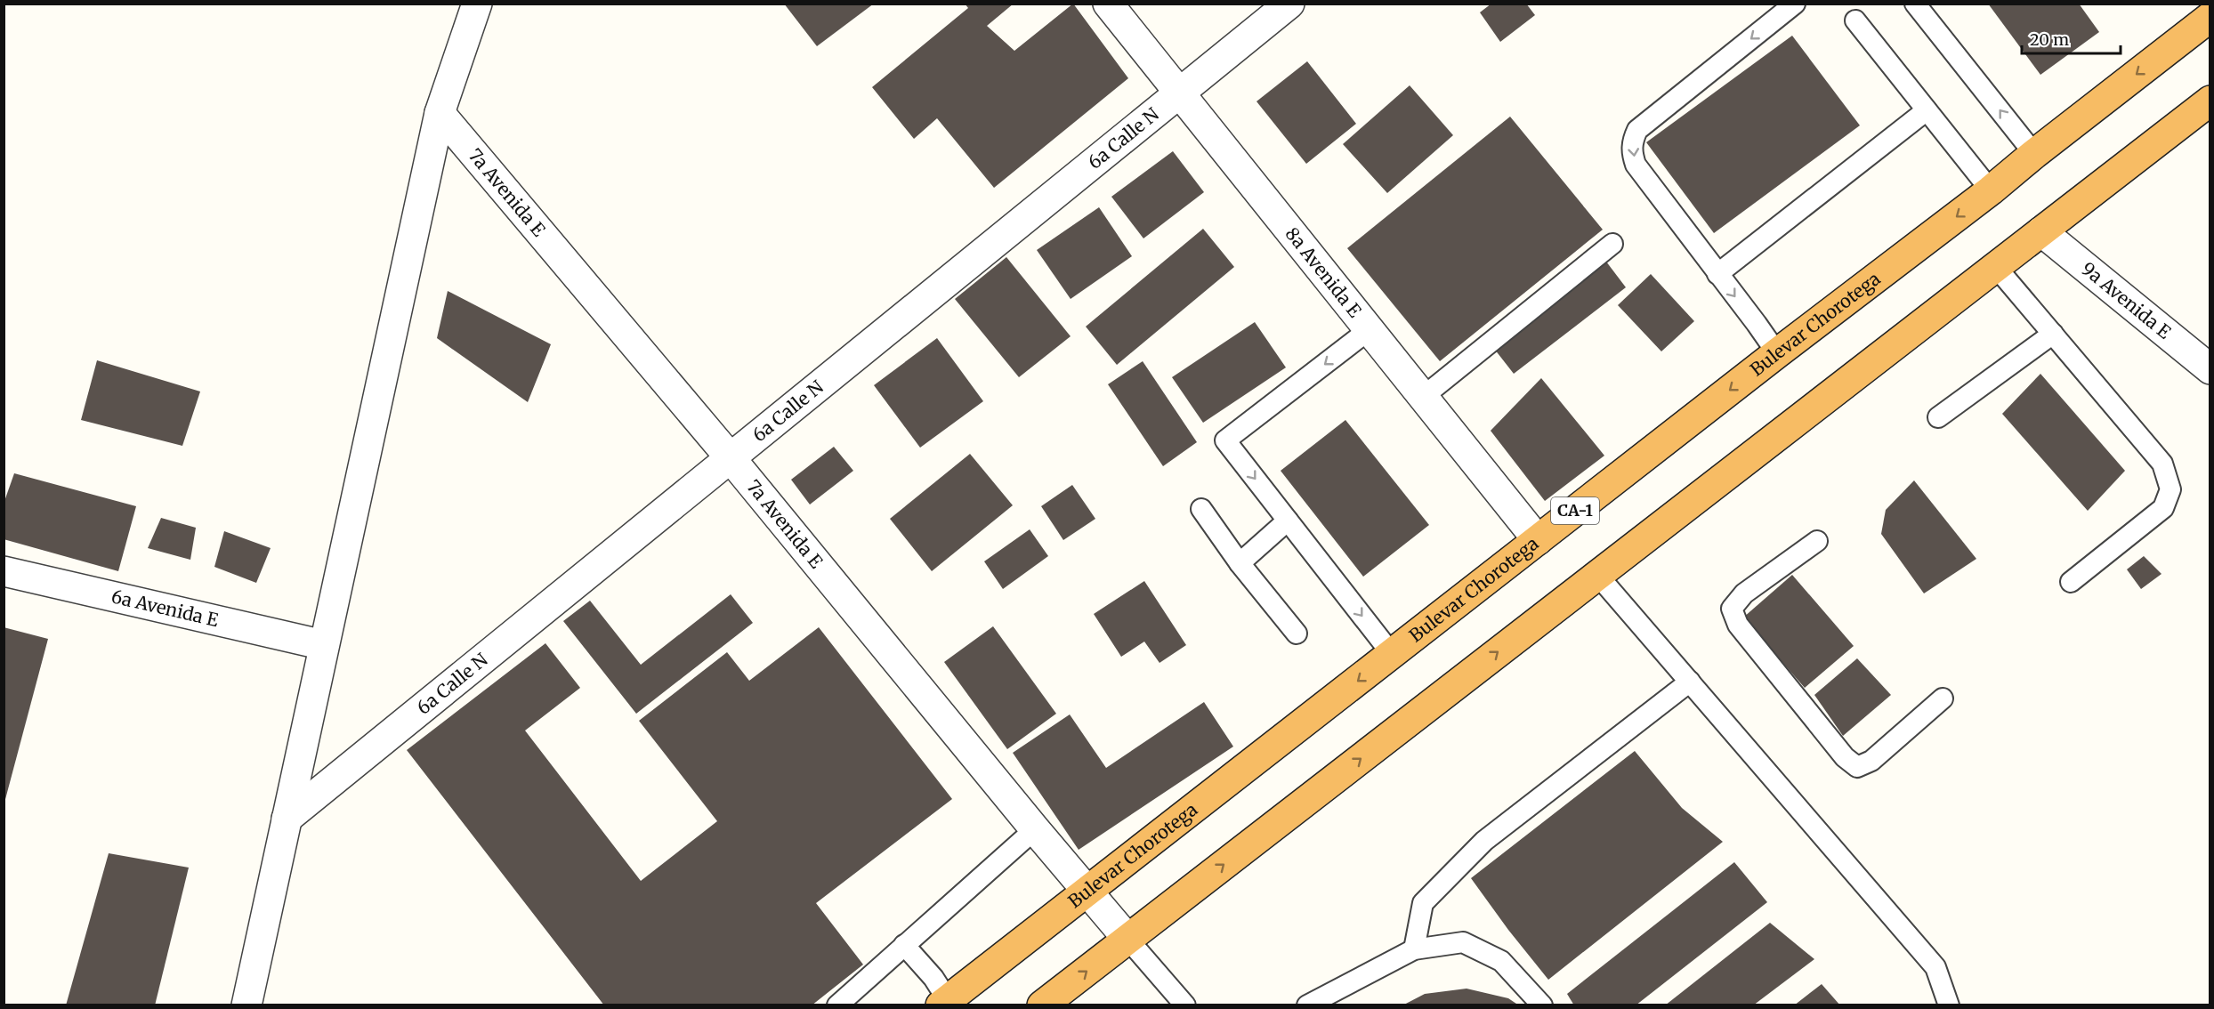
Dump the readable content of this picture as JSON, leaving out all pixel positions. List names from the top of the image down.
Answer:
{
  "streets": {
    "highway": ["Bulevar Chorotega", "CA-1"],
    "street": [
      "6a Calle N",
      "7a Avenida E",
      "8a Avenida E",
      "9a Avenida E",
      "6a Avenida E"
    ]
  },
  "crossings": [
    ["6a Calle N", "7a Avenida E"],
    ["6a Calle N", "8a Avenida E"],
    ["7a Avenida E", "Bulevar Chorotega"],
    ["8a Avenida E", "Bulevar Chorotega"]
  ],
  "scale_bar": "20 m"
}
